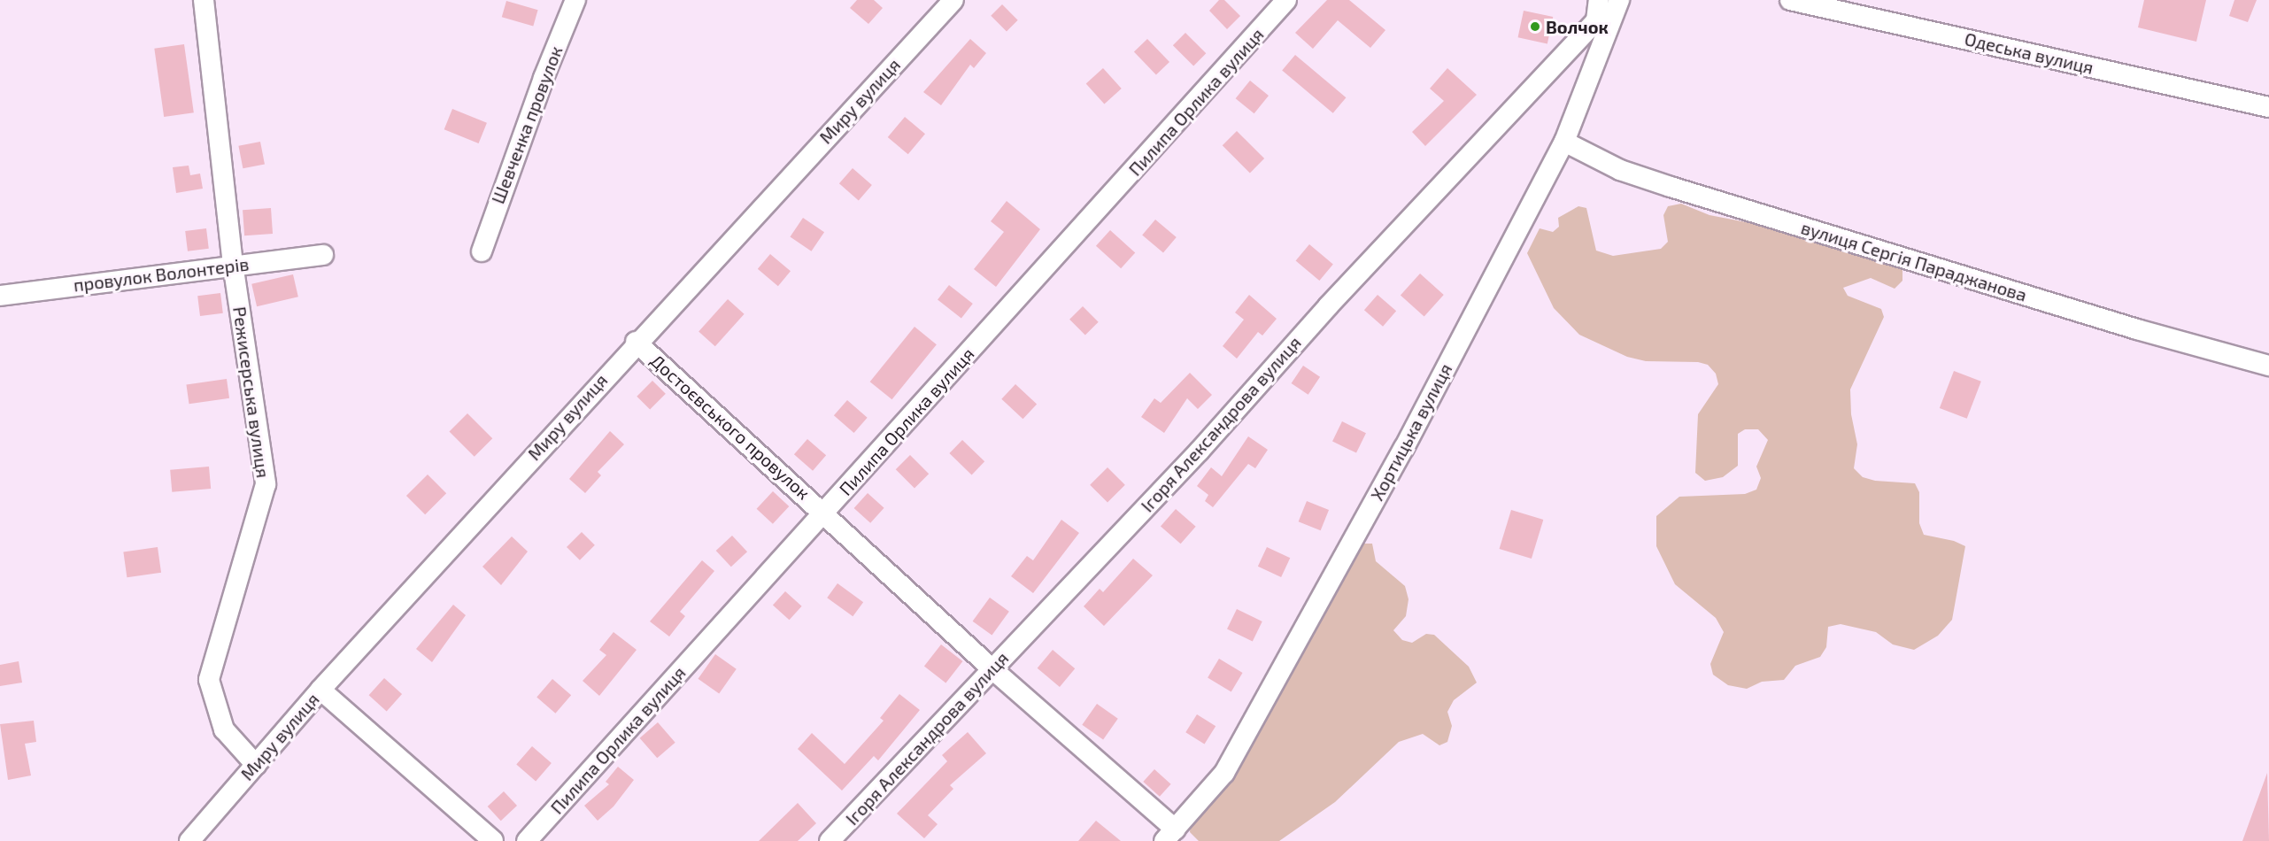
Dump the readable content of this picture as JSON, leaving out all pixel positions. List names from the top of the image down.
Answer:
{
  "streets": {
    "street": [
      "Одеська вулиця",
      "Миру вулиця",
      "Пилипа Орлика вулиця",
      "Шевченка провулок",
      "вулиця Сергія Параджанова",
      "провулок Волонтерів",
      "Режисерська вулиця",
      "Ігоря Александрова вулиця",
      "Достоєвського провулок",
      "Хортицька вулиця"
    ]
  },
  "crossings": [
    ["Миру вулиця", "Режисерська вулиця"],
    ["Миру вулиця", "Достоєвського провулок"],
    ["Пилипа Орлика вулиця", "Достоєвського провулок"],
    ["вулиця Сергія Параджанова", "Хортицька вулиця"],
    ["провулок Волонтерів", "Режисерська вулиця"],
    ["Ігоря Александрова вулиця", "Достоєвського провулок"],
    ["Достоєвського провулок", "Хортицька вулиця"]
  ],
  "places": ["Волчок"]
}
